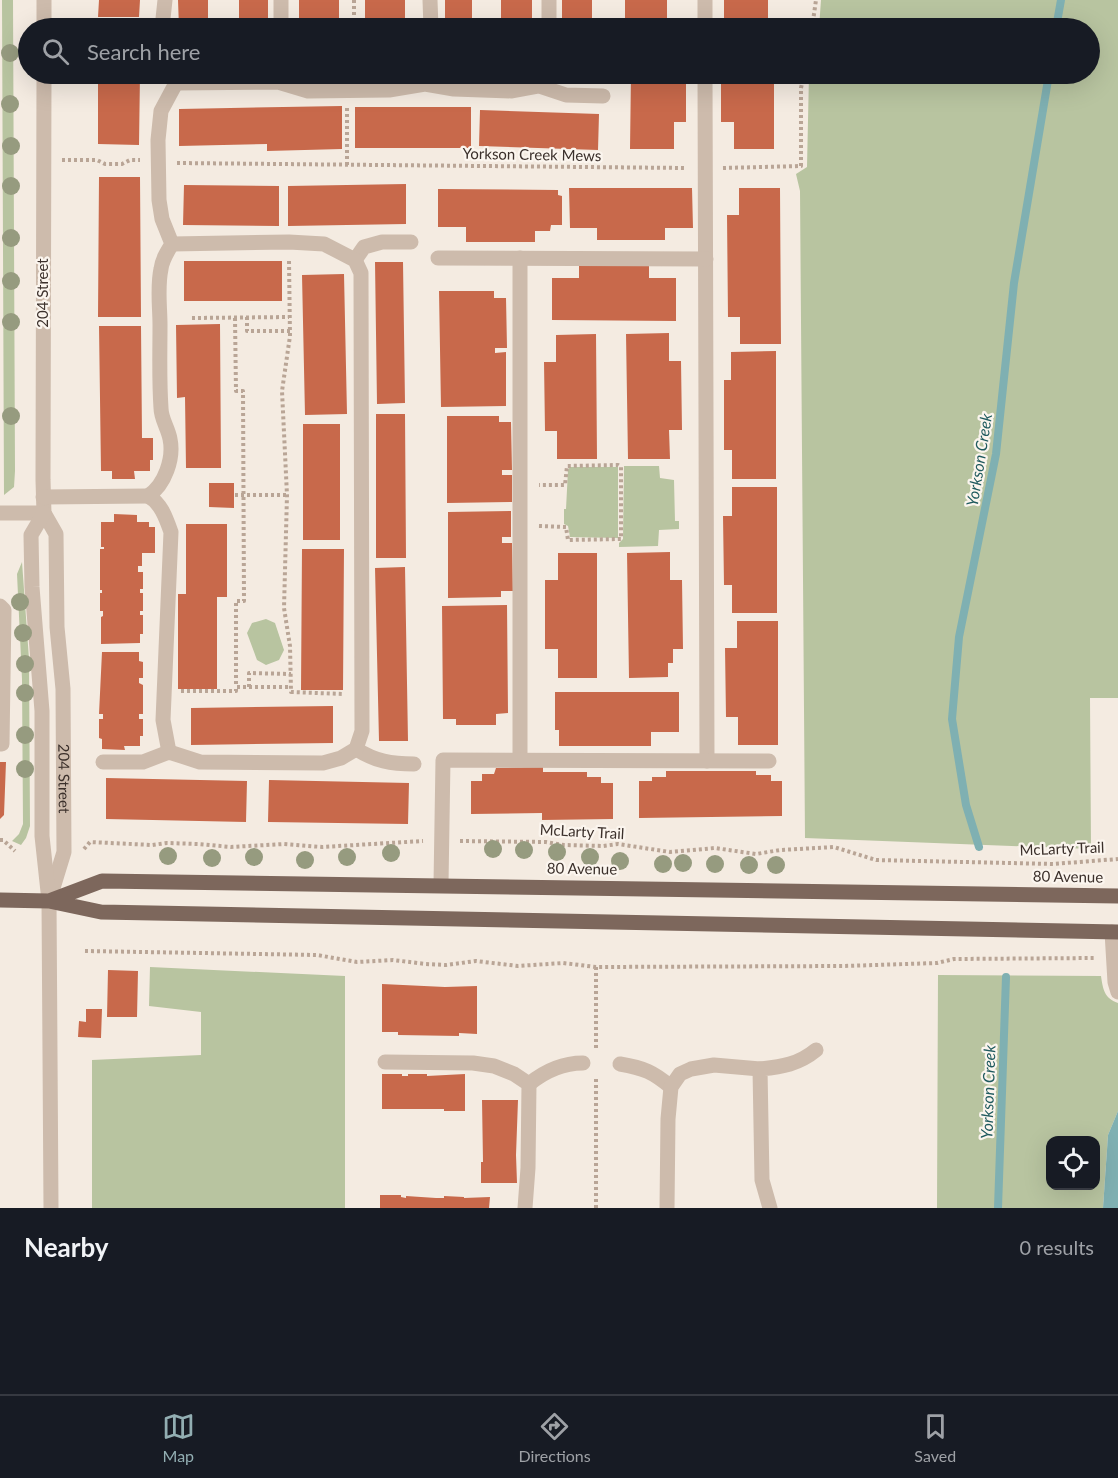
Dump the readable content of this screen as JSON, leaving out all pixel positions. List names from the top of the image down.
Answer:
{
  "streets": {
    "main road": ["80 Avenue"],
    "street": ["204 Street"],
    "path": ["Yorkson Creek Mews", "McLarty Trail"]
  },
  "crossings": [
    ["204 Street", "80 Avenue"]
  ],
  "water": ["Yorkson Creek"],
  "page": {
    "search": "Search here",
    "heading": ["Nearby", "0 results"],
    "nav": ["Map", "Directions", "Saved"]
  }
}
